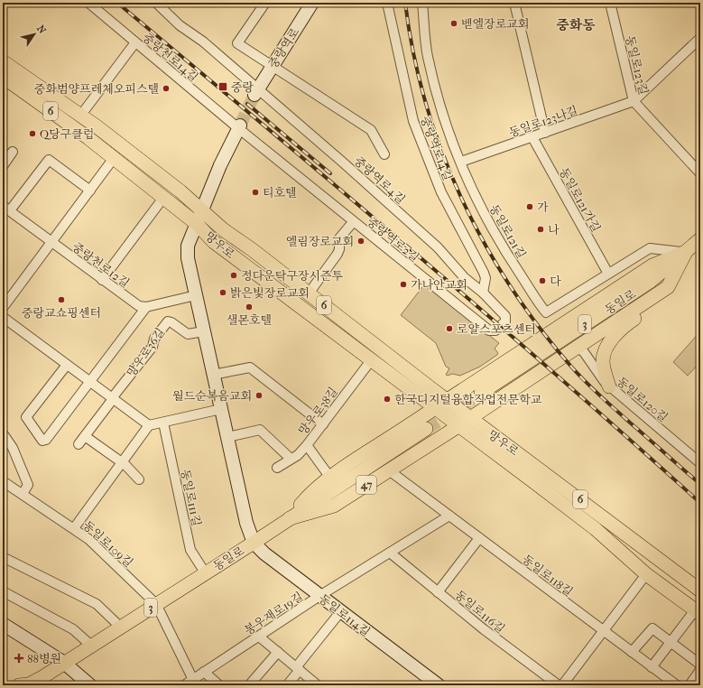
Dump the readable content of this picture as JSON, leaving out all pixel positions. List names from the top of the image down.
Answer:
{
  "streets": {
    "main road": [
      "6",
      "망우로",
      "동일로",
      "3",
      "47"
    ],
    "street": [
      "중랑역로",
      "중랑천로14길",
      "동일로123길",
      "동일로123나길",
      "중랑역로14길",
      "중랑역로4길",
      "동일로121가길",
      "동일로121길",
      "중랑역로2길",
      "중랑천로12길",
      "망우로36길",
      "동일로120길",
      "망우로38길",
      "동일로111길",
      "동일로109길",
      "동일로118길",
      "동일로116길",
      "봉우재로19길",
      "동일로114길"
    ]
  },
  "crossings": [
    ["중랑역로", "중랑역로4길"],
    ["중랑천로14길", "중랑역로2길"],
    ["동일로123길", "동일로123나길"],
    ["동일로123나길", "동일로121가길"],
    ["동일로123나길", "동일로121길"],
    ["중랑역로14길", "중랑역로4길"],
    ["중랑역로14길", "중랑역로2길"],
    ["중랑역로4길", "중랑역로2길"],
    ["동일로121가길", "동일로121길"],
    ["망우로", "망우로38길"],
    ["망우로", "47"],
    ["동일로", "47"],
    ["동일로", "동일로111길"],
    ["동일로", "동일로109길"],
    ["동일로", "동일로114길"],
    ["47", "동일로118길"],
    ["동일로118길", "봉우재로19길"],
    ["동일로116길", "봉우재로19길"],
    ["봉우재로19길", "동일로114길"]
  ],
  "districts": ["중화동"],
  "places": {
    "other": [
      "벧엘장로교회",
      "중화범양프레체오피스텔",
      "Q당구클럽",
      "티호텔",
      "가",
      "나",
      "엘림장로교회",
      "정다운탁구장시즌투",
      "다",
      "가나안교회",
      "밝은빛장로교회",
      "중랑교쇼핑센터",
      "샐몬호텔",
      "로얄스포츠센터",
      "월드순복음교회",
      "한국디지털융합직업전문학교"
    ],
    "transit": ["중랑"],
    "health": ["88병원"]
  },
  "north": "top right"
}
